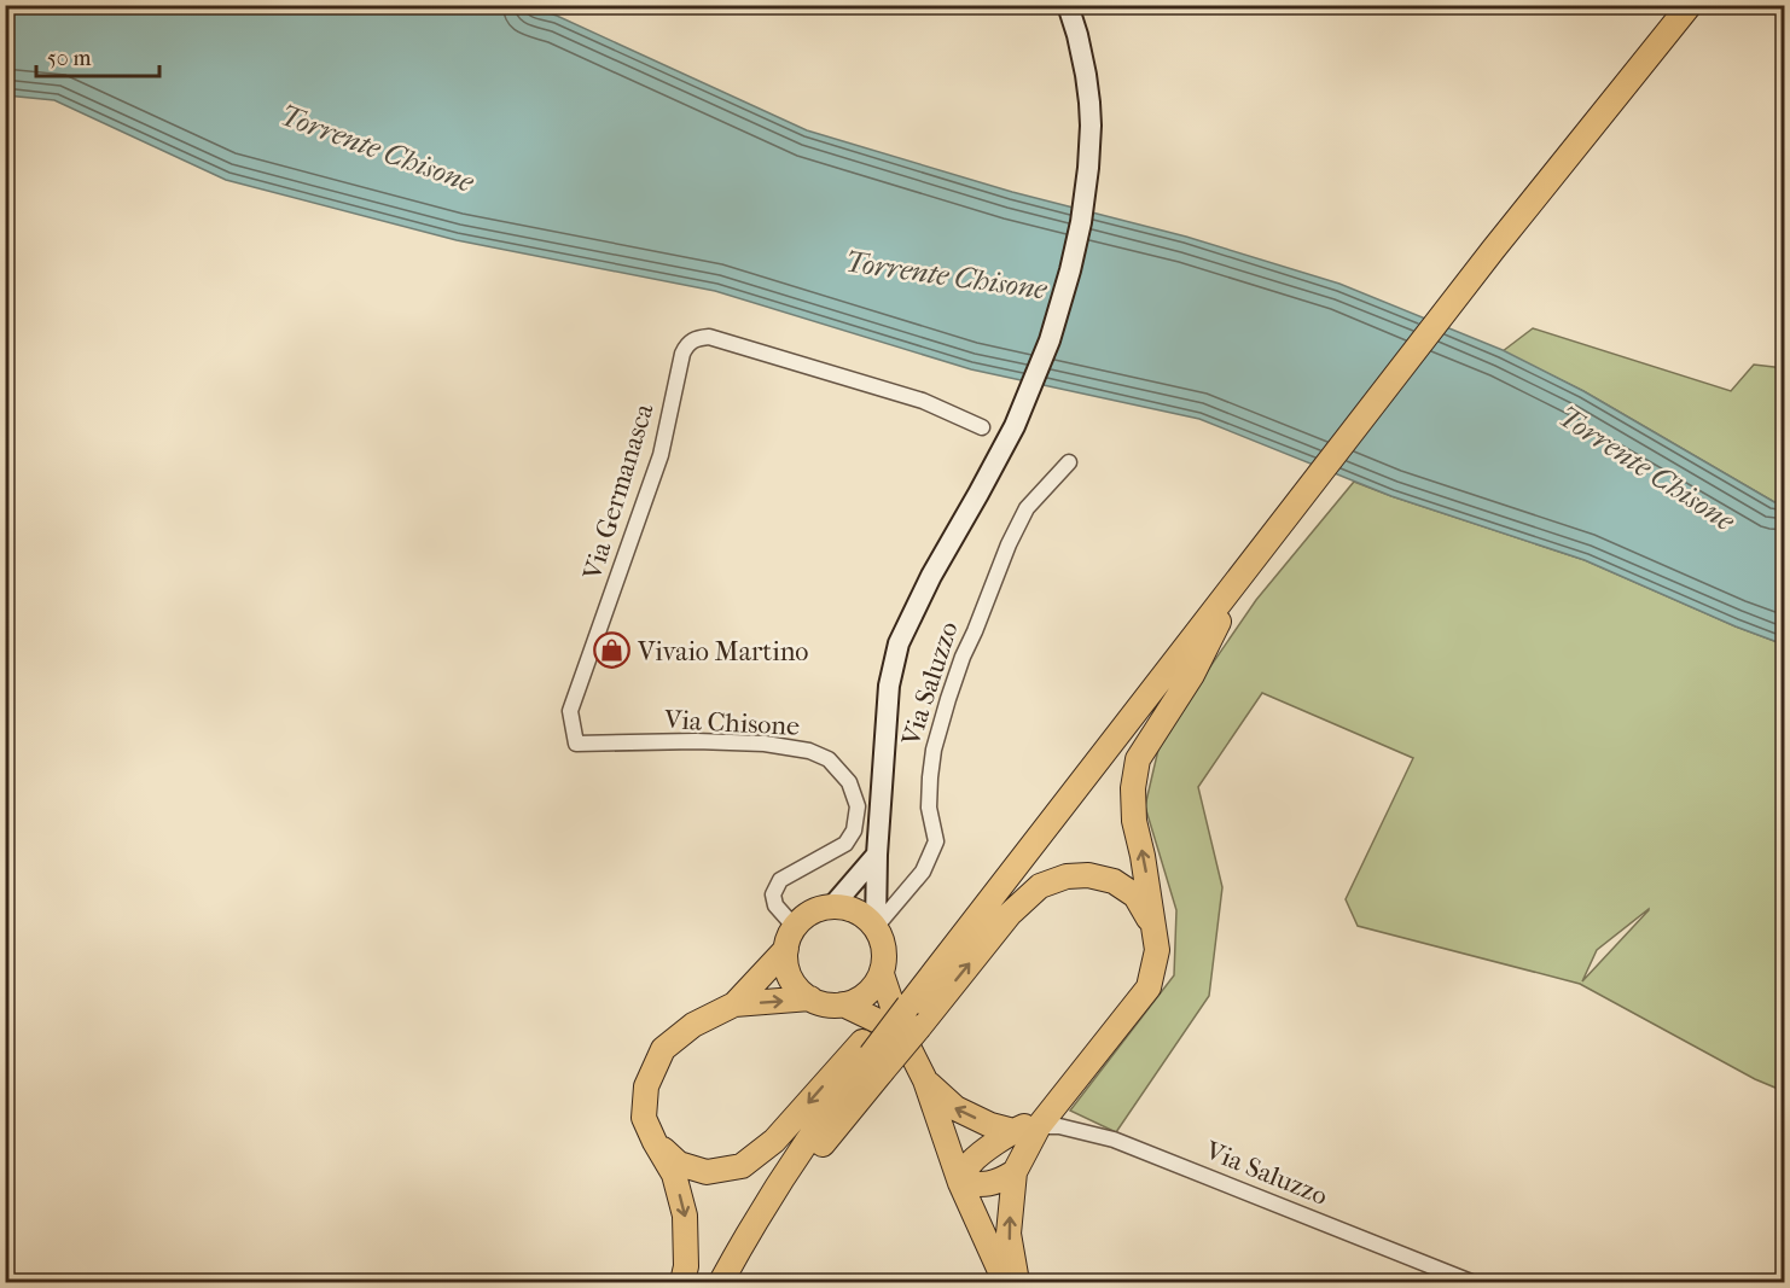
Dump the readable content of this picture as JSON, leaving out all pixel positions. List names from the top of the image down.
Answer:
{
  "streets": {
    "street": ["Via Germanasca", "Via Saluzzo", "Via Chisone"]
  },
  "crossings": [
    ["Via Germanasca", "Via Chisone"],
    ["Via Saluzzo", "Via Chisone"]
  ],
  "water": ["Torrente Chisone"],
  "places": {
    "shop": ["Vivaio Martino"]
  },
  "scale_bar": "50 m"
}
